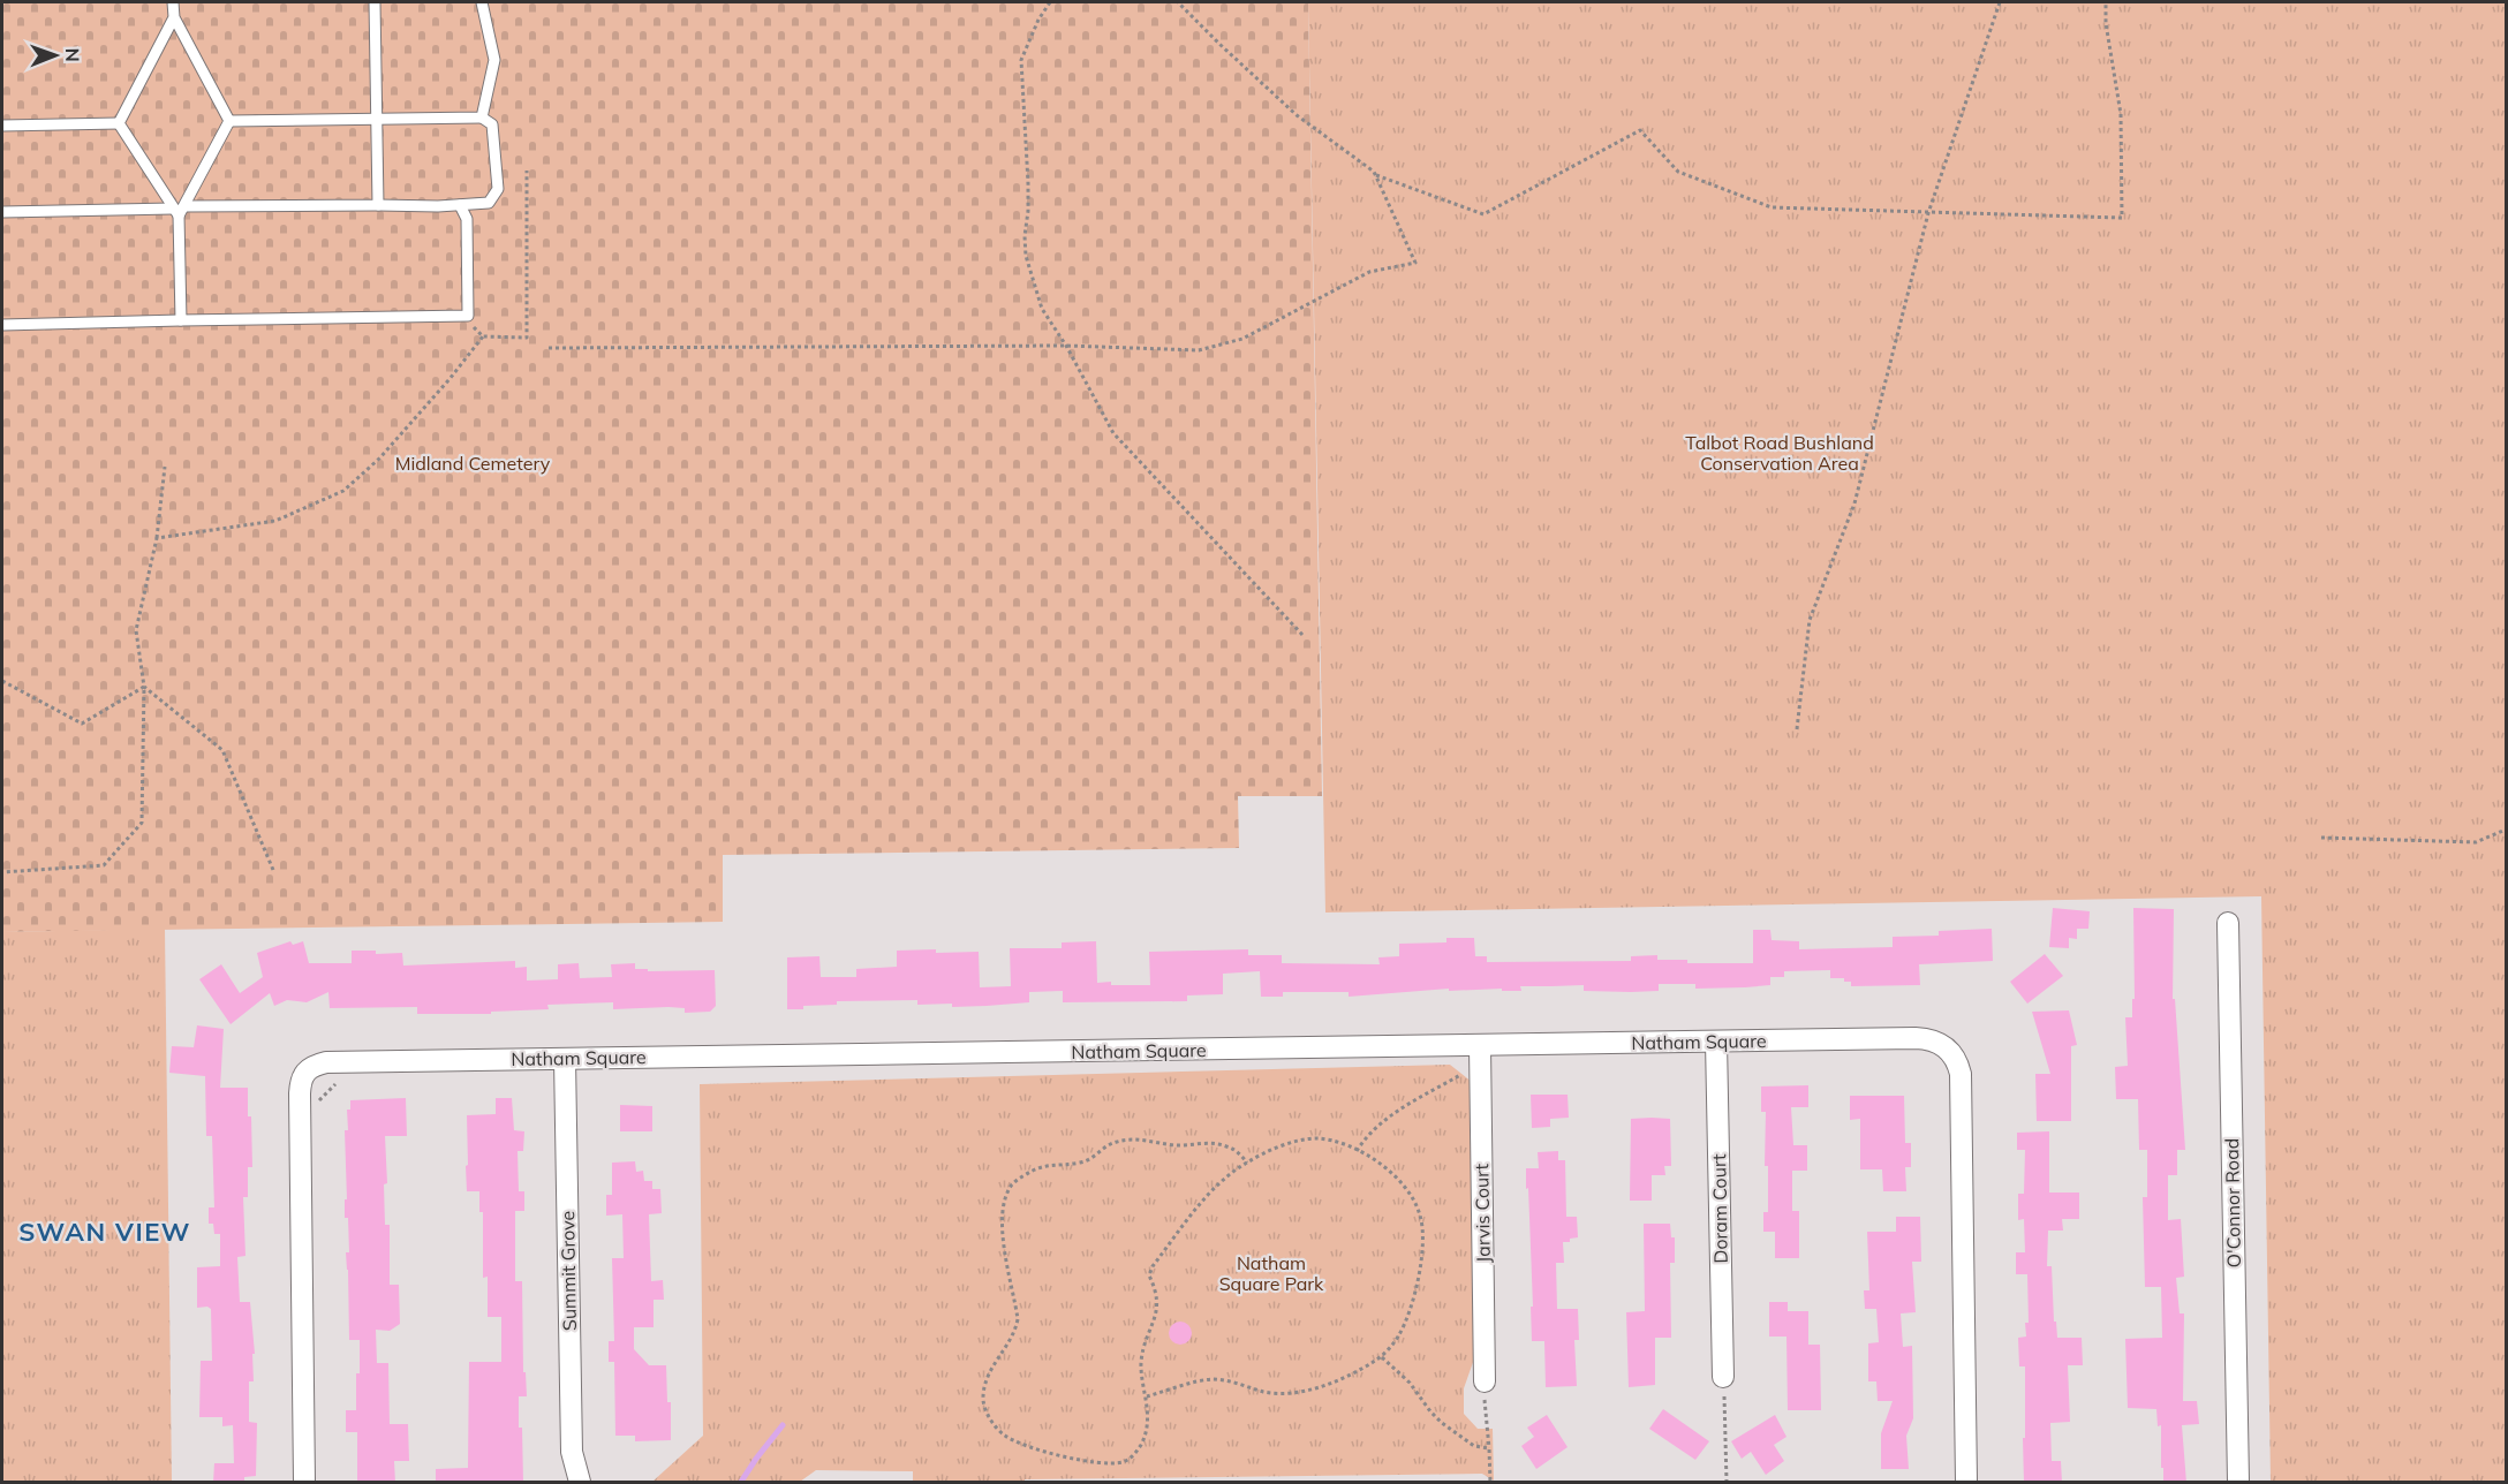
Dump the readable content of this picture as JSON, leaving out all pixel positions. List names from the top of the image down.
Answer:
{
  "streets": {
    "street": [
      "Natham Square",
      "O'Connor Road",
      "Doram Court",
      "Jarvis Court",
      "Summit Grove"
    ]
  },
  "crossings": [
    ["Natham Square", "Doram Court"],
    ["Natham Square", "Jarvis Court"],
    ["Natham Square", "Summit Grove"]
  ],
  "districts": ["SWAN VIEW"],
  "parks": ["Talbot Road Bushland Conservation Area", "Midland Cemetery", "Natham Square Park"],
  "north": "right"
}
